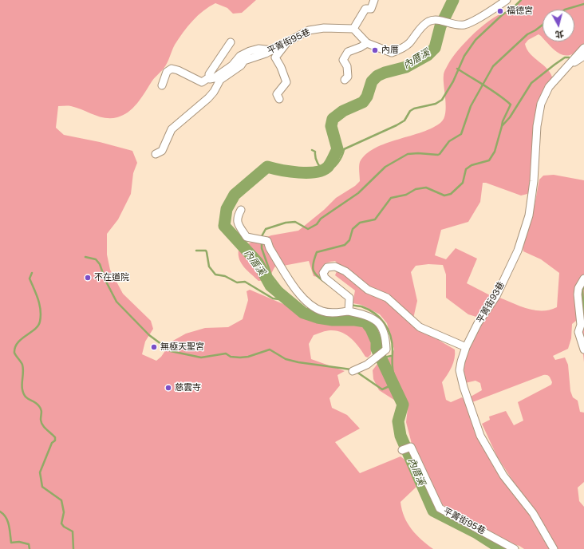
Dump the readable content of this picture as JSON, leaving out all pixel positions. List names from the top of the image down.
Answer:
{
  "streets": {
    "street": ["平菁街95巷", "平菁街93巷"]
  },
  "water": ["內厝溪"],
  "places": [
    "福德宮",
    "內厝",
    "不在道院",
    "無極天聖宮",
    "慈雲寺"
  ],
  "north": "bottom"
}
